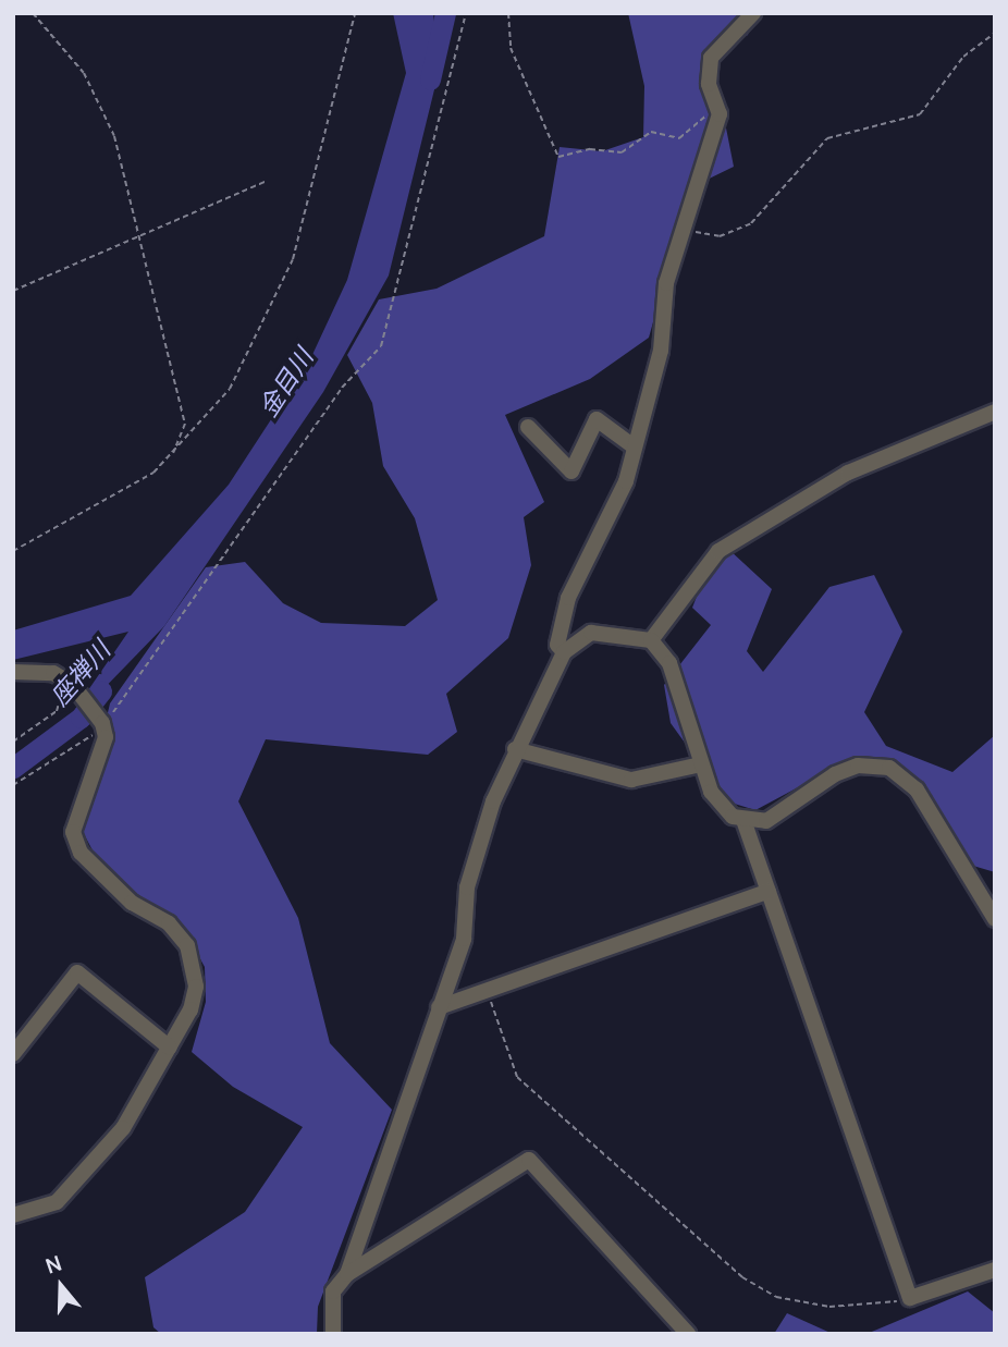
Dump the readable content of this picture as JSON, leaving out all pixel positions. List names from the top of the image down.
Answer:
{
  "water": ["金目川", "座禅川"],
  "north": "top"
}
